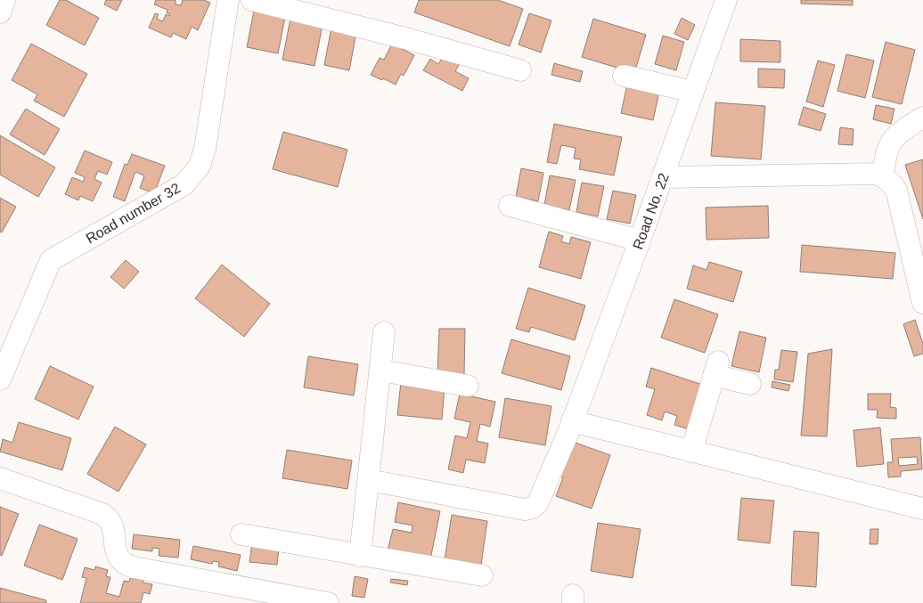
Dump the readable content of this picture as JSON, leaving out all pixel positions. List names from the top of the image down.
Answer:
{
  "streets": {
    "street": ["Road No. 22", "Road number 32"]
  }
}
